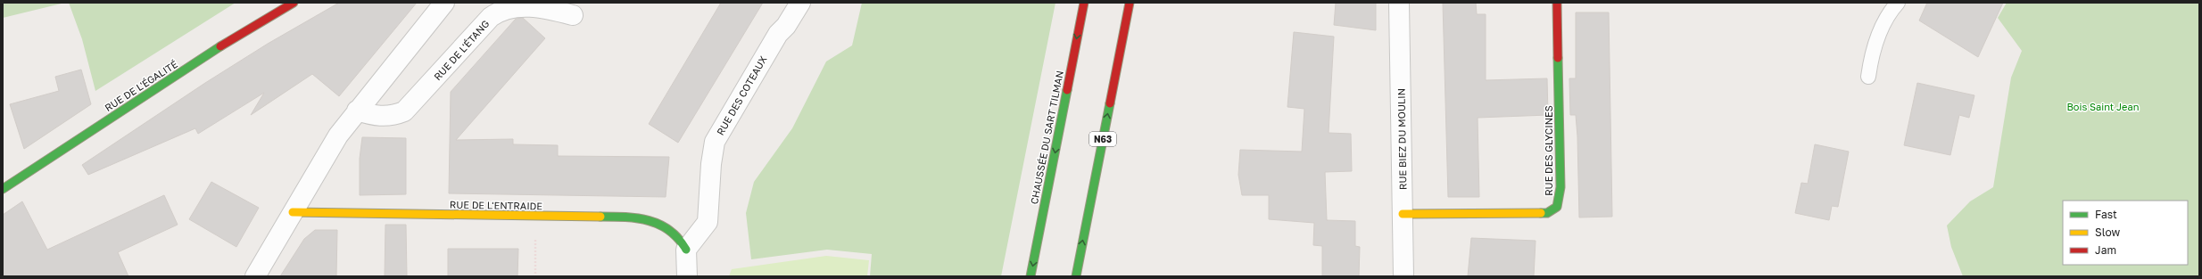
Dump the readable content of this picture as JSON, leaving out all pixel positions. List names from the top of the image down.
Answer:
{
  "streets": {
    "main road": [
      "RUE DE L'ÉGALITÉ",
      "CHAUSSÉE DU SART TILMAN",
      "N63",
      "RUE DES GLYCINES",
      "RUE DE L'ENTRAIDE"
    ],
    "street": ["RUE DE L'ÉTANG", "RUE DES COTEAUX", "RUE BIEZ DU MOULIN"]
  },
  "crossings": [
    ["RUE DES COTEAUX", "RUE DE L'ENTRAIDE"],
    ["RUE BIEZ DU MOULIN", "RUE DES GLYCINES"]
  ],
  "parks": ["Bois Saint Jean"],
  "legend": ["Fast", "Slow", "Jam"]
}
